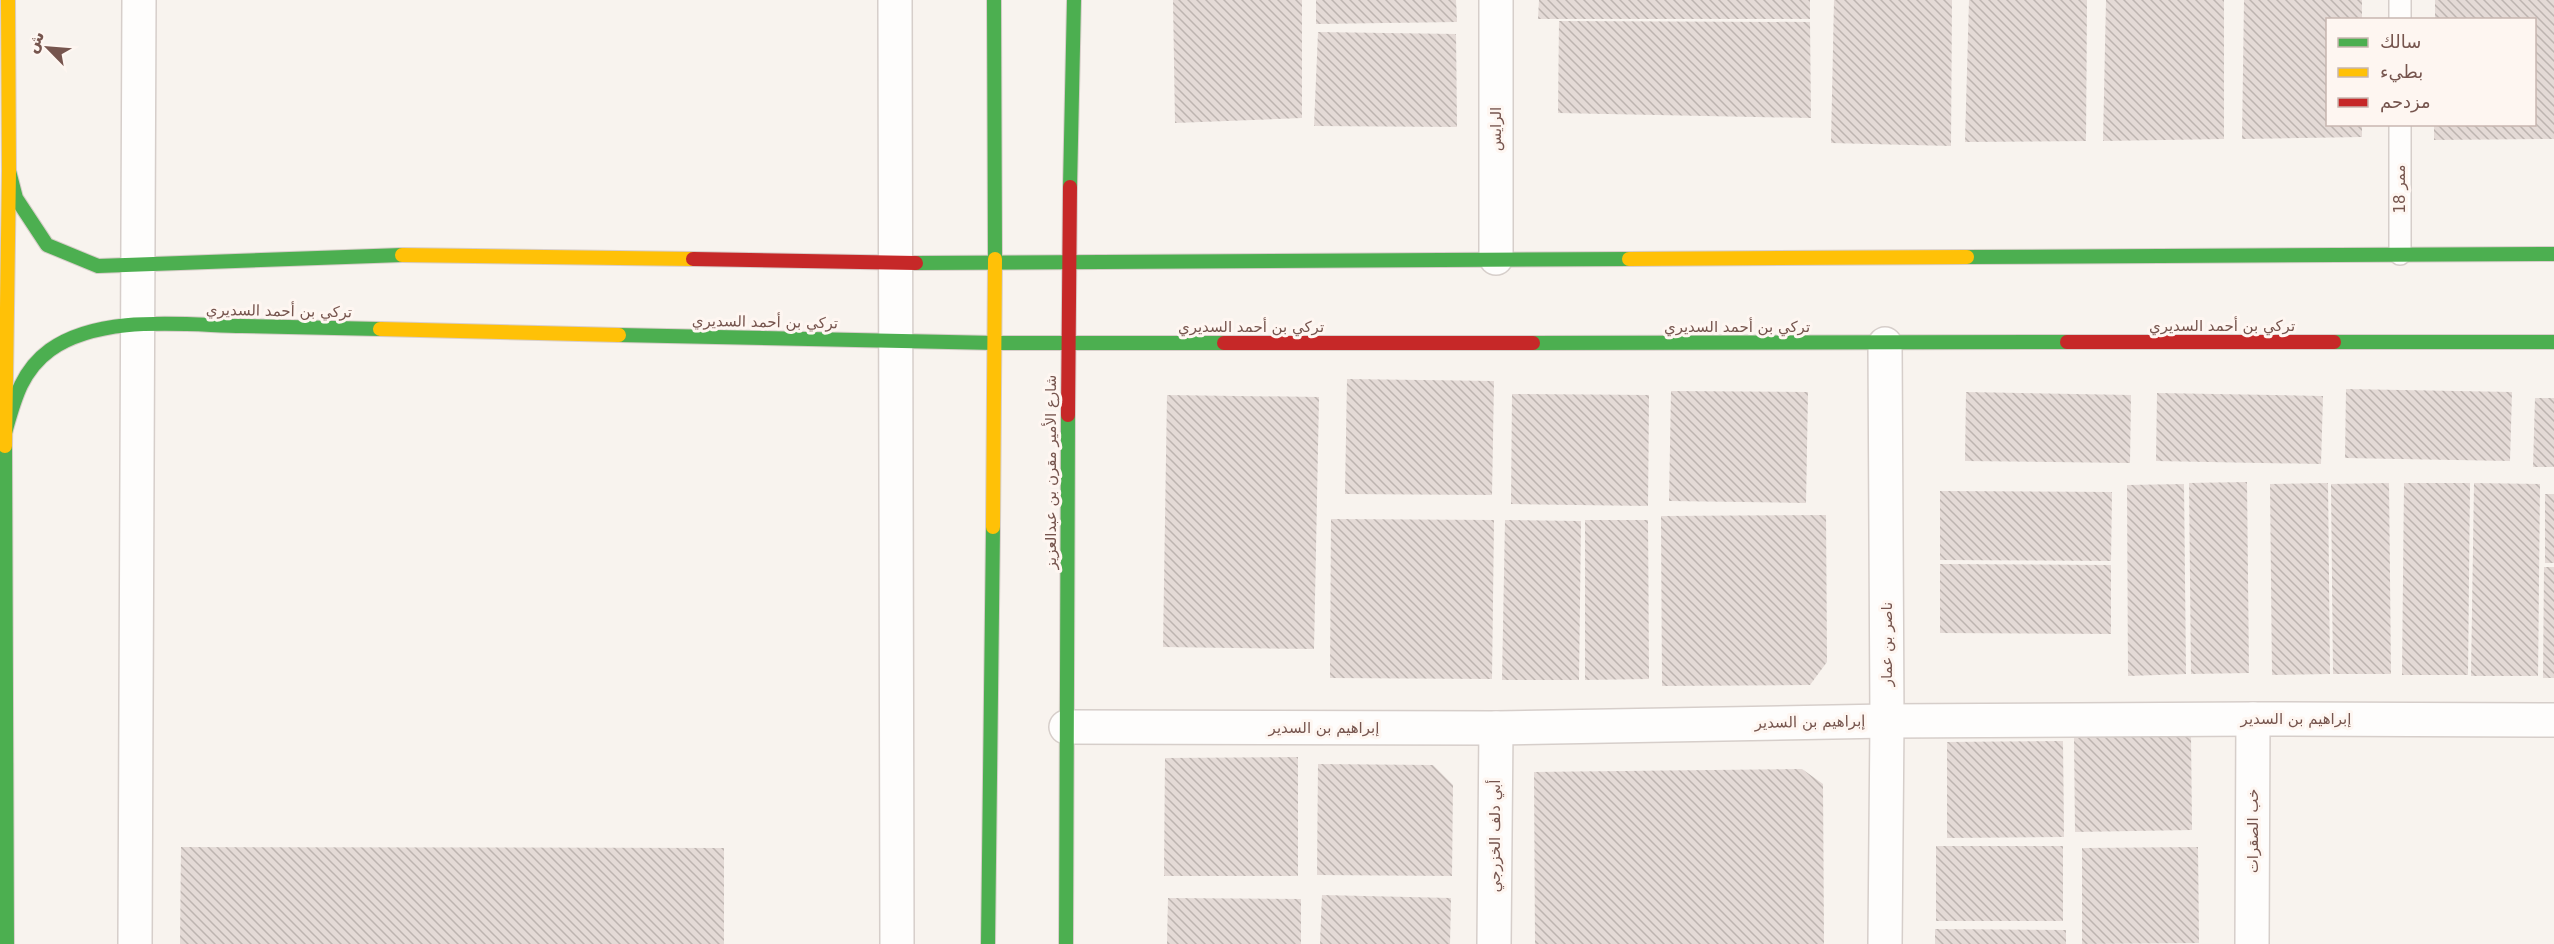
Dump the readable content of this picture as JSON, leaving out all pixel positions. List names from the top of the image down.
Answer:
{
  "streets": {
    "street": [
      "الرايس",
      "تركي بن أحمد السديري",
      "شارع الأمير مقرن بن عبدالعزيز",
      "ناصر بن عمار",
      "إبراهيم بن السدير",
      "خب الصقرات",
      "أبي دلف الخزرجي"
    ],
    "lane": ["ممر 18"]
  },
  "crossings": [
    ["تركي بن أحمد السديري", "شارع الأمير مقرن بن عبدالعزيز"],
    ["تركي بن أحمد السديري", "ناصر بن عمار"],
    ["شارع الأمير مقرن بن عبدالعزيز", "إبراهيم بن السدير"],
    ["ناصر بن عمار", "إبراهيم بن السدير"],
    ["إبراهيم بن السدير", "خب الصقرات"],
    ["إبراهيم بن السدير", "أبي دلف الخزرجي"]
  ],
  "legend": ["سالك", "بطيء", "مزدحم"],
  "north": "top left"
}
